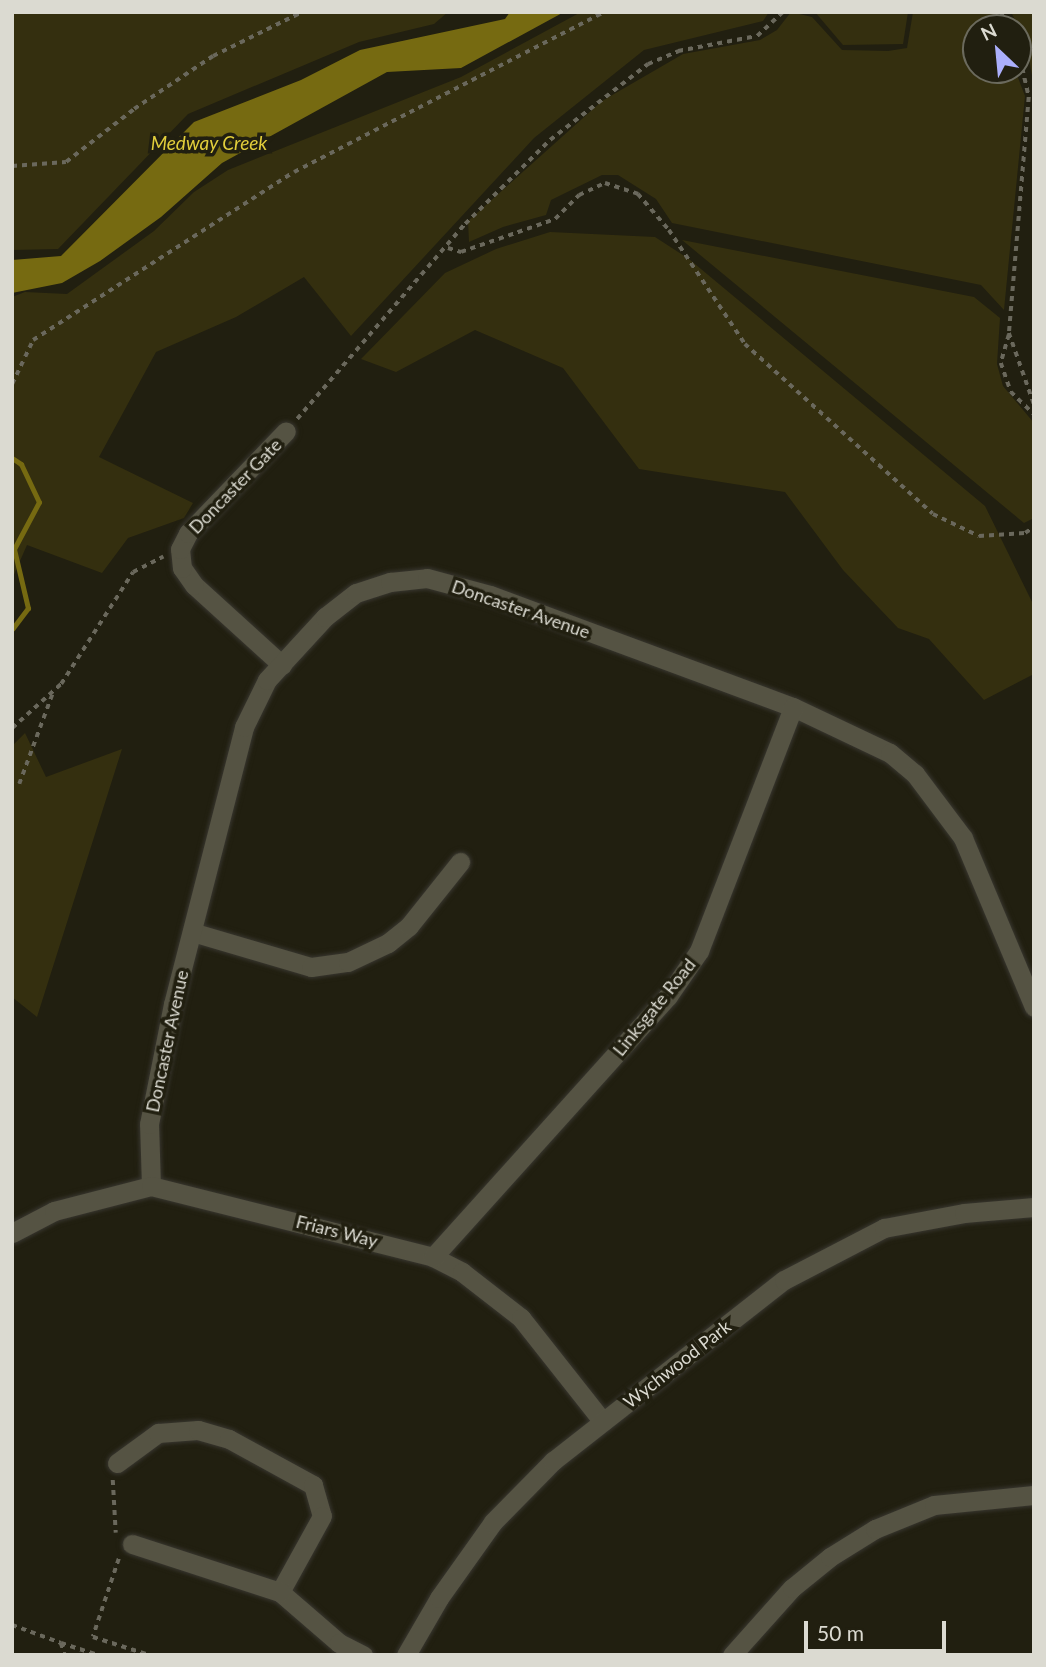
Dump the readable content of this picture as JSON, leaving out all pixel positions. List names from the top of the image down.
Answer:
{
  "streets": {
    "street": [
      "Doncaster Gate",
      "Doncaster Avenue",
      "Linksgate Road",
      "Friars Way",
      "Wychwood Park"
    ]
  },
  "crossings": [
    ["Doncaster Gate", "Doncaster Avenue"],
    ["Doncaster Avenue", "Linksgate Road"],
    ["Doncaster Avenue", "Friars Way"],
    ["Linksgate Road", "Friars Way"],
    ["Friars Way", "Wychwood Park"]
  ],
  "water": ["Medway Creek"],
  "scale_bar": "50 m",
  "north": "top left"
}
